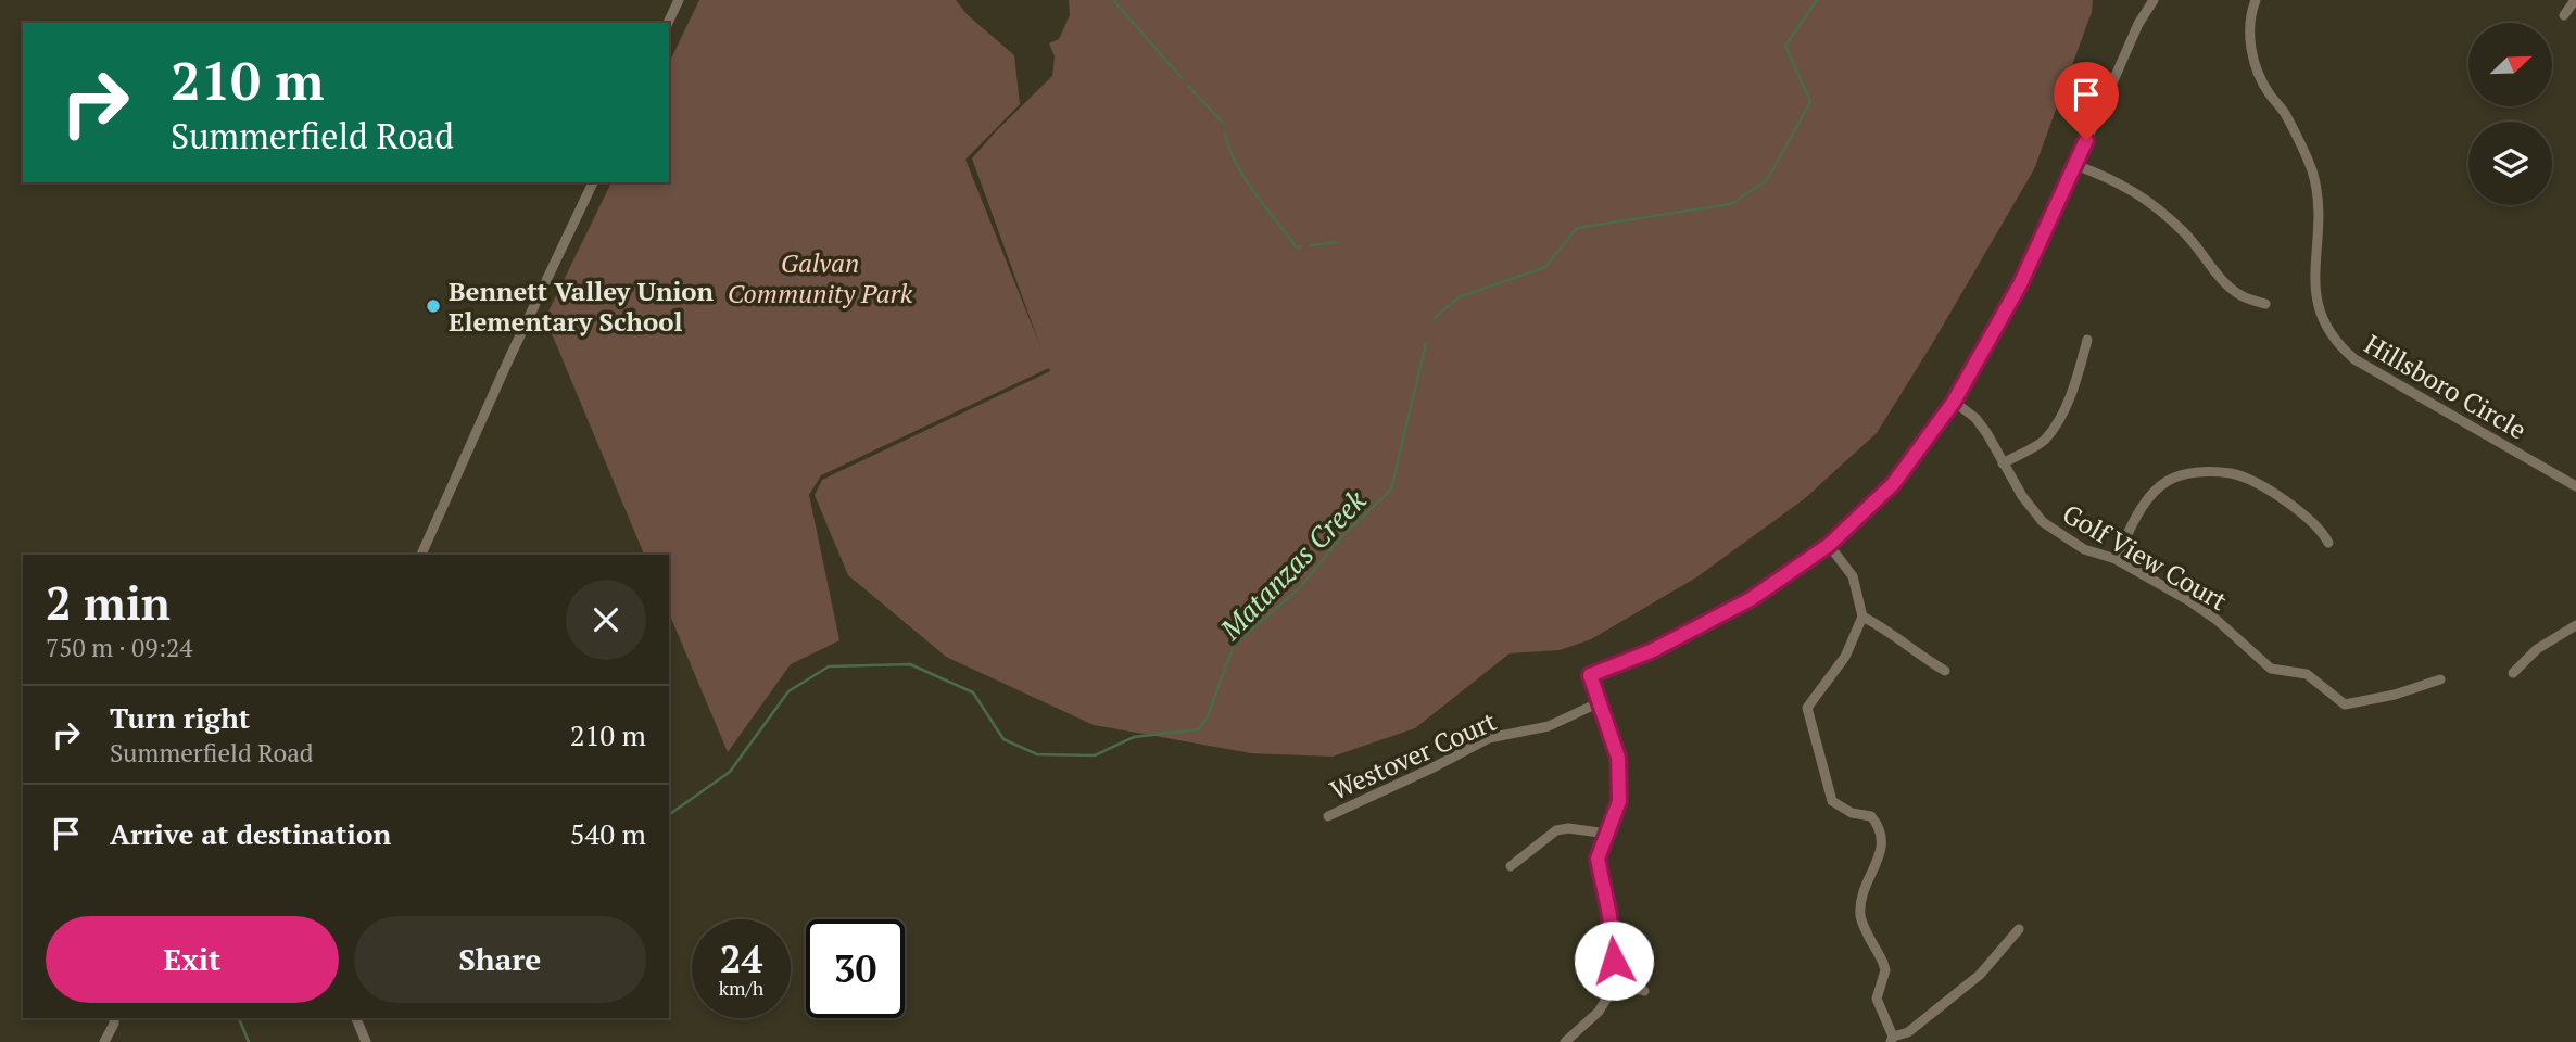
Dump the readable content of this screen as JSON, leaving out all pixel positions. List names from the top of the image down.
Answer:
{
  "streets": {
    "street": ["Hillsboro Circle", "Golf View Court", "Westover Court"]
  },
  "water": ["Matanzas Creek"],
  "parks": ["Galvan Community Park"],
  "places": ["Bennett Valley Union Elementary School"],
  "north": "top right",
  "page": {
    "turn": ["210 m", "Summerfield Road"],
    "heading": ["2 min", "750 m · 09:24"],
    "list": [
      {
        "name": "Turn right",
        "note": "Summerfield Road",
        "value": "210 m"
      },
      {
        "name": "Arrive at destination",
        "value": "540 m"
      }
    ],
    "buttons": ["Exit", "Share"],
    "speed": "24 km/h",
    "limit": "30"
  }
}
